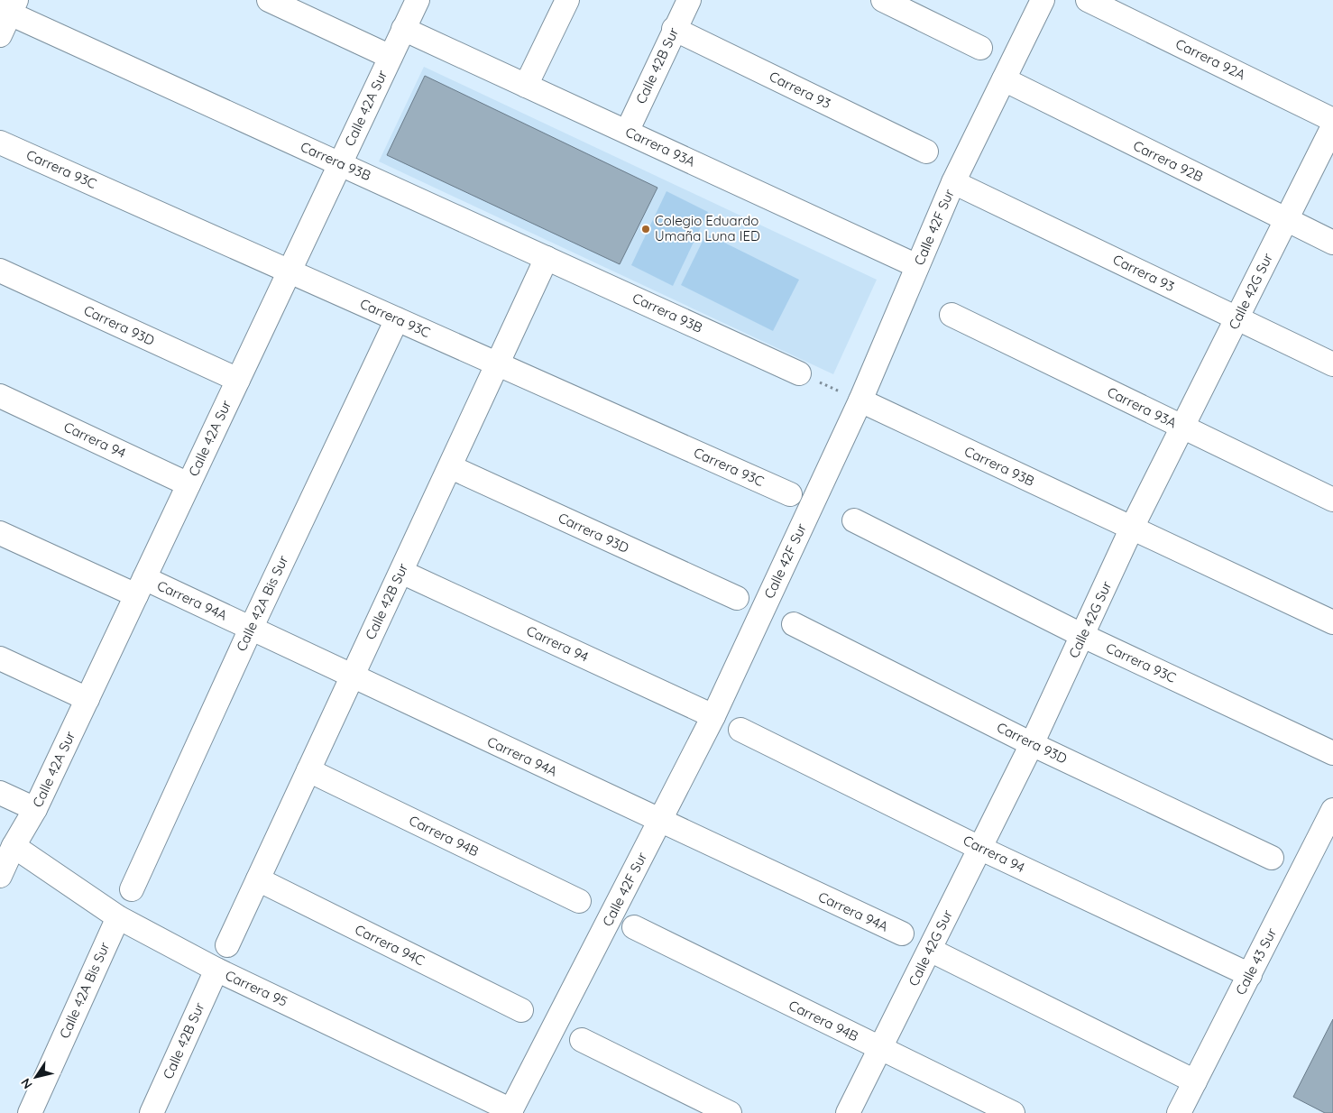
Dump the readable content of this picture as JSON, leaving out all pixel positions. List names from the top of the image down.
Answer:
{
  "streets": {
    "street": [
      "Carrera 92A",
      "Calle 42B Sur",
      "Carrera 93",
      "Calle 42A Sur",
      "Carrera 93A",
      "Carrera 93B",
      "Carrera 92B",
      "Carrera 93C",
      "Calle 42F Sur",
      "Calle 42G Sur",
      "Carrera 93D",
      "Carrera 94",
      "Carrera 94A",
      "Calle 42A Bis Sur",
      "Carrera 94B",
      "Carrera 94C",
      "Calle 43 Sur",
      "Carrera 95"
    ]
  },
  "crossings": [
    ["Calle 42B Sur", "Carrera 93"],
    ["Calle 42B Sur", "Carrera 93A"],
    ["Calle 42B Sur", "Carrera 93B"],
    ["Calle 42B Sur", "Carrera 93C"],
    ["Calle 42B Sur", "Carrera 93D"],
    ["Calle 42B Sur", "Carrera 94"],
    ["Calle 42B Sur", "Carrera 94A"],
    ["Calle 42B Sur", "Carrera 94B"],
    ["Calle 42B Sur", "Carrera 94C"],
    ["Calle 42B Sur", "Carrera 95"],
    ["Carrera 93", "Calle 42F Sur"],
    ["Carrera 93", "Calle 42G Sur"],
    ["Calle 42A Sur", "Carrera 93A"],
    ["Calle 42A Sur", "Carrera 93B"],
    ["Calle 42A Sur", "Carrera 93C"],
    ["Calle 42A Sur", "Carrera 93D"],
    ["Calle 42A Sur", "Carrera 94"],
    ["Calle 42A Sur", "Carrera 94A"],
    ["Calle 42A Sur", "Carrera 95"],
    ["Carrera 93A", "Calle 42F Sur"],
    ["Carrera 93A", "Calle 42G Sur"],
    ["Carrera 93B", "Calle 42F Sur"],
    ["Carrera 93B", "Calle 42G Sur"],
    ["Carrera 92B", "Calle 42F Sur"],
    ["Carrera 92B", "Calle 42G Sur"],
    ["Carrera 93C", "Calle 42G Sur"],
    ["Carrera 93C", "Calle 42A Bis Sur"],
    ["Calle 42F Sur", "Carrera 94"],
    ["Calle 42F Sur", "Carrera 94A"],
    ["Calle 42F Sur", "Carrera 95"],
    ["Calle 42G Sur", "Carrera 93D"],
    ["Calle 42G Sur", "Carrera 94"],
    ["Calle 42G Sur", "Carrera 94B"],
    ["Carrera 94", "Calle 43 Sur"],
    ["Carrera 94A", "Calle 42A Bis Sur"],
    ["Calle 42A Bis Sur", "Carrera 95"]
  ],
  "places": ["Colegio Eduardo Umaña Luna IED"],
  "north": "bottom left"
}
